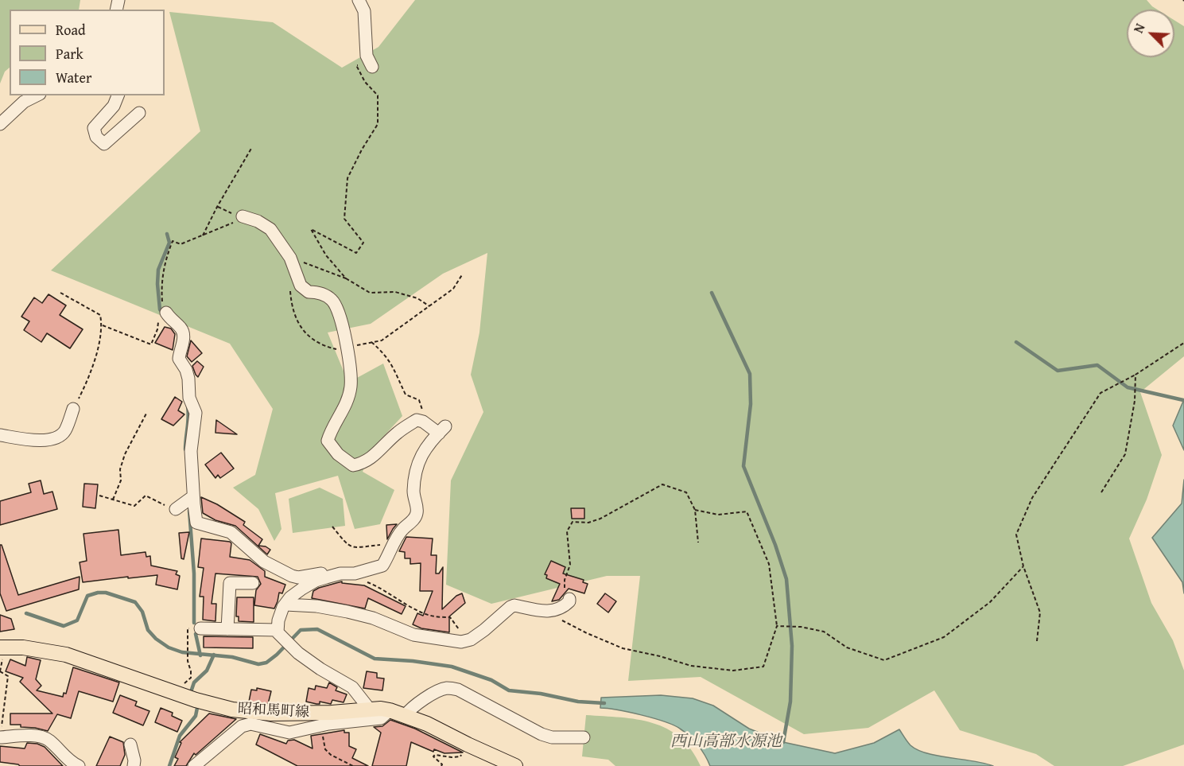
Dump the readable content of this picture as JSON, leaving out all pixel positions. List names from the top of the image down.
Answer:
{
  "streets": {
    "main road": ["昭和馬町線"]
  },
  "water": ["西山高部水源池"],
  "legend": ["Road", "Park", "Water"],
  "north": "top left"
}
